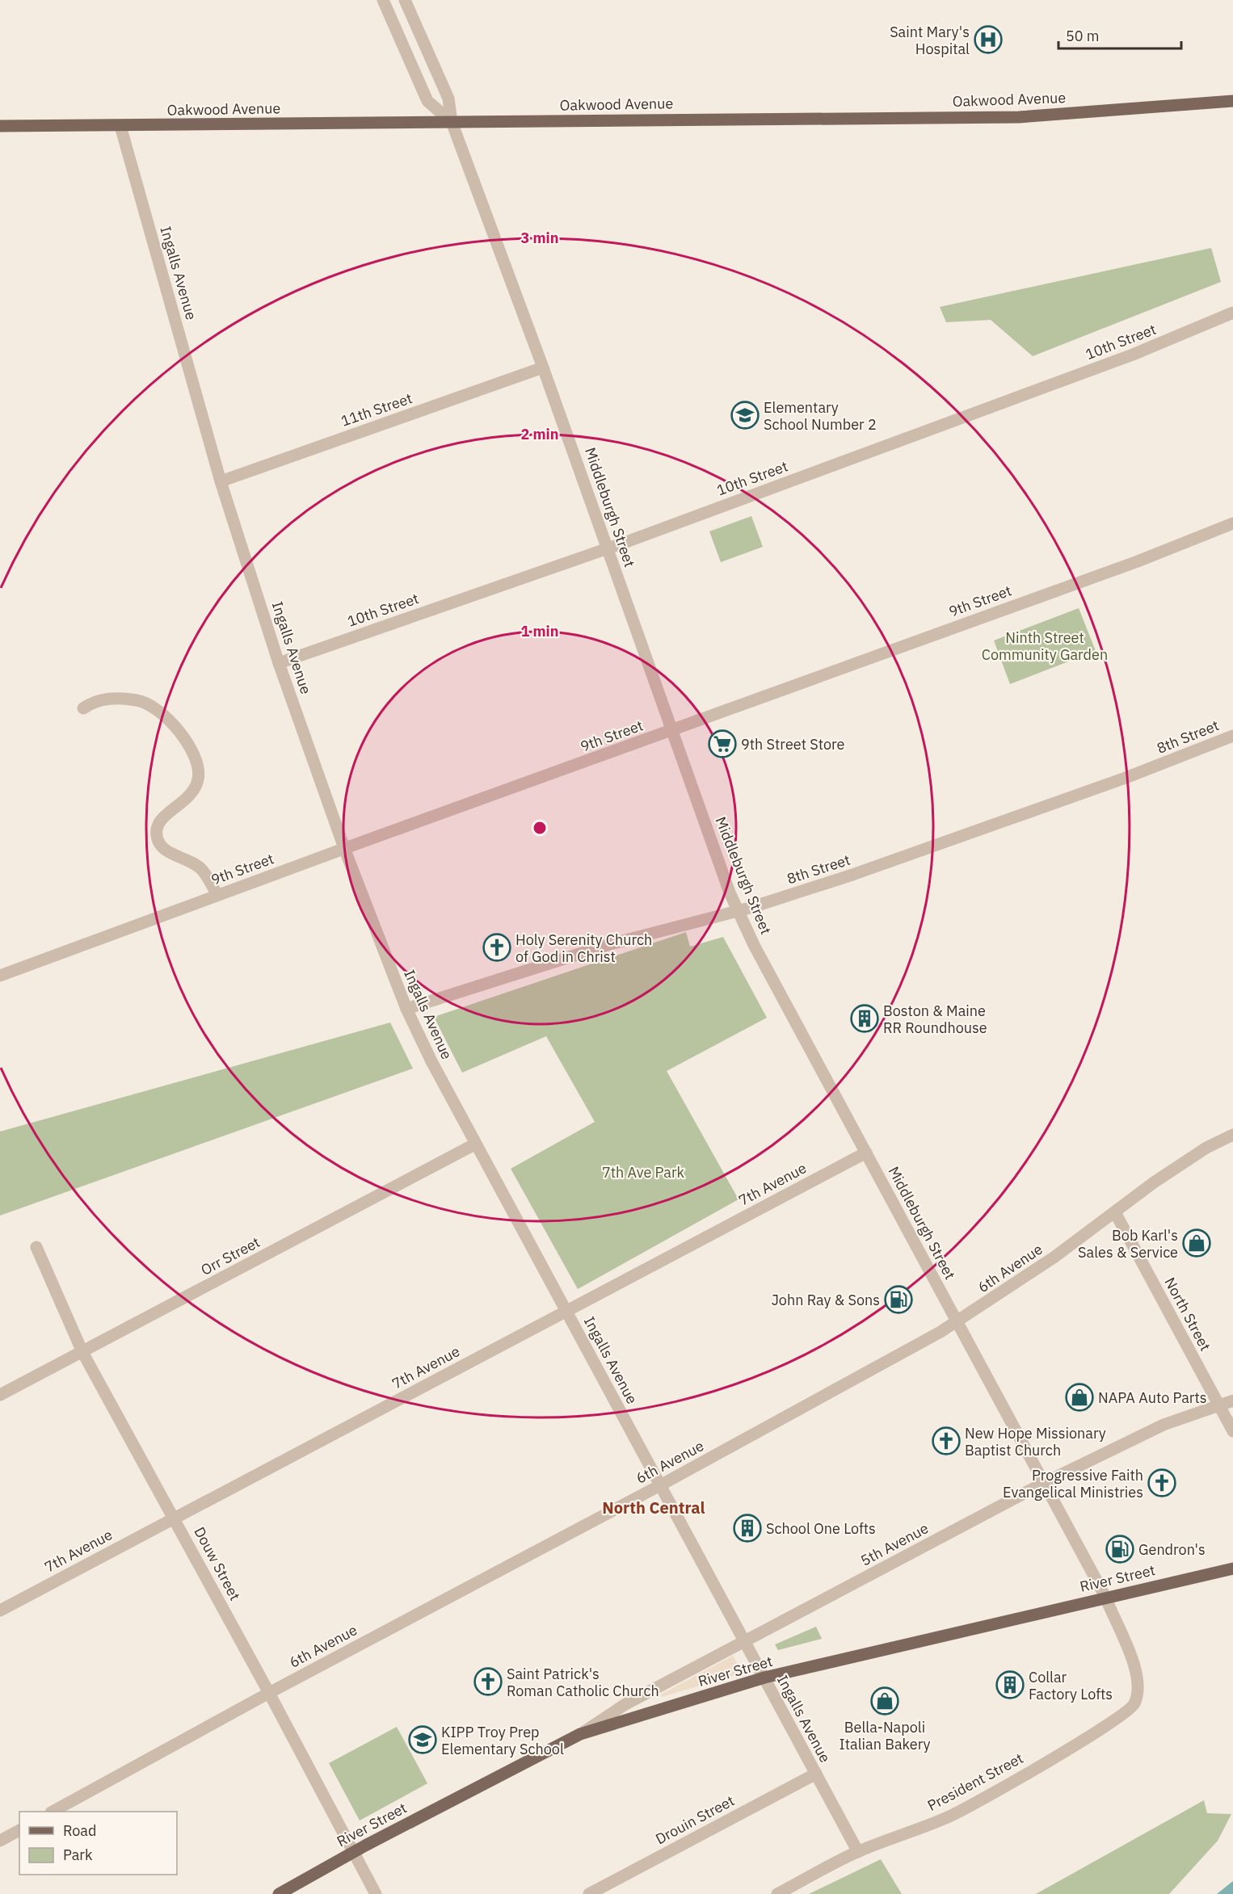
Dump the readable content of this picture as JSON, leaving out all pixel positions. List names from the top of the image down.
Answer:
{
  "streets": {
    "main road": ["Oakwood Avenue", "River Street"],
    "street": [
      "Ingalls Avenue",
      "10th Street",
      "11th Street",
      "Middleburgh Street",
      "9th Street",
      "8th Street",
      "7th Avenue",
      "Orr Street",
      "6th Avenue",
      "North Street",
      "5th Avenue",
      "Douw Street",
      "President Street",
      "Drouin Street"
    ]
  },
  "crossings": [
    ["Oakwood Avenue", "Ingalls Avenue"],
    ["Oakwood Avenue", "Middleburgh Street"],
    ["Ingalls Avenue", "10th Street"],
    ["Ingalls Avenue", "11th Street"],
    ["Ingalls Avenue", "9th Street"],
    ["Ingalls Avenue", "8th Street"],
    ["Ingalls Avenue", "7th Avenue"],
    ["Ingalls Avenue", "Orr Street"],
    ["Ingalls Avenue", "6th Avenue"],
    ["Ingalls Avenue", "5th Avenue"],
    ["Ingalls Avenue", "River Street"],
    ["Ingalls Avenue", "President Street"],
    ["Ingalls Avenue", "Drouin Street"],
    ["10th Street", "Middleburgh Street"],
    ["11th Street", "Middleburgh Street"],
    ["Middleburgh Street", "9th Street"],
    ["Middleburgh Street", "8th Street"],
    ["Middleburgh Street", "7th Avenue"],
    ["Middleburgh Street", "6th Avenue"],
    ["Middleburgh Street", "5th Avenue"],
    ["Middleburgh Street", "River Street"],
    ["Middleburgh Street", "President Street"],
    ["7th Avenue", "Douw Street"],
    ["Orr Street", "Douw Street"],
    ["6th Avenue", "North Street"],
    ["6th Avenue", "Douw Street"],
    ["North Street", "5th Avenue"],
    ["5th Avenue", "River Street"],
    ["Douw Street", "River Street"]
  ],
  "districts": ["North Central"],
  "parks": ["Ninth Street Community Garden", "7th Ave Park"],
  "places": {
    "hospital": ["Saint Mary's Hospital"],
    "school or university": ["Elementary School Number 2", "KIPP Troy Prep Elementary School"],
    "supermarket": ["9th Street Store"],
    "church": [
      "Holy Serenity Church of God in Christ",
      "New Hope Missionary Baptist Church",
      "Progressive Faith Evangelical Ministries",
      "Saint Patrick's Roman Catholic Church"
    ],
    "building": ["Boston & Maine RR Roundhouse", "School One Lofts", "Collar Factory Lofts"],
    "shop": ["Bob Karl's Sales & Service", "NAPA Auto Parts", "Bella-Napoli Italian Bakery"],
    "fuel station": ["John Ray & Sons", "Gendron's"]
  },
  "legend": ["Road", "Park"],
  "scale_bar": "50 m",
  "rings": ["3 min", "2 min", "1 min"]
}
